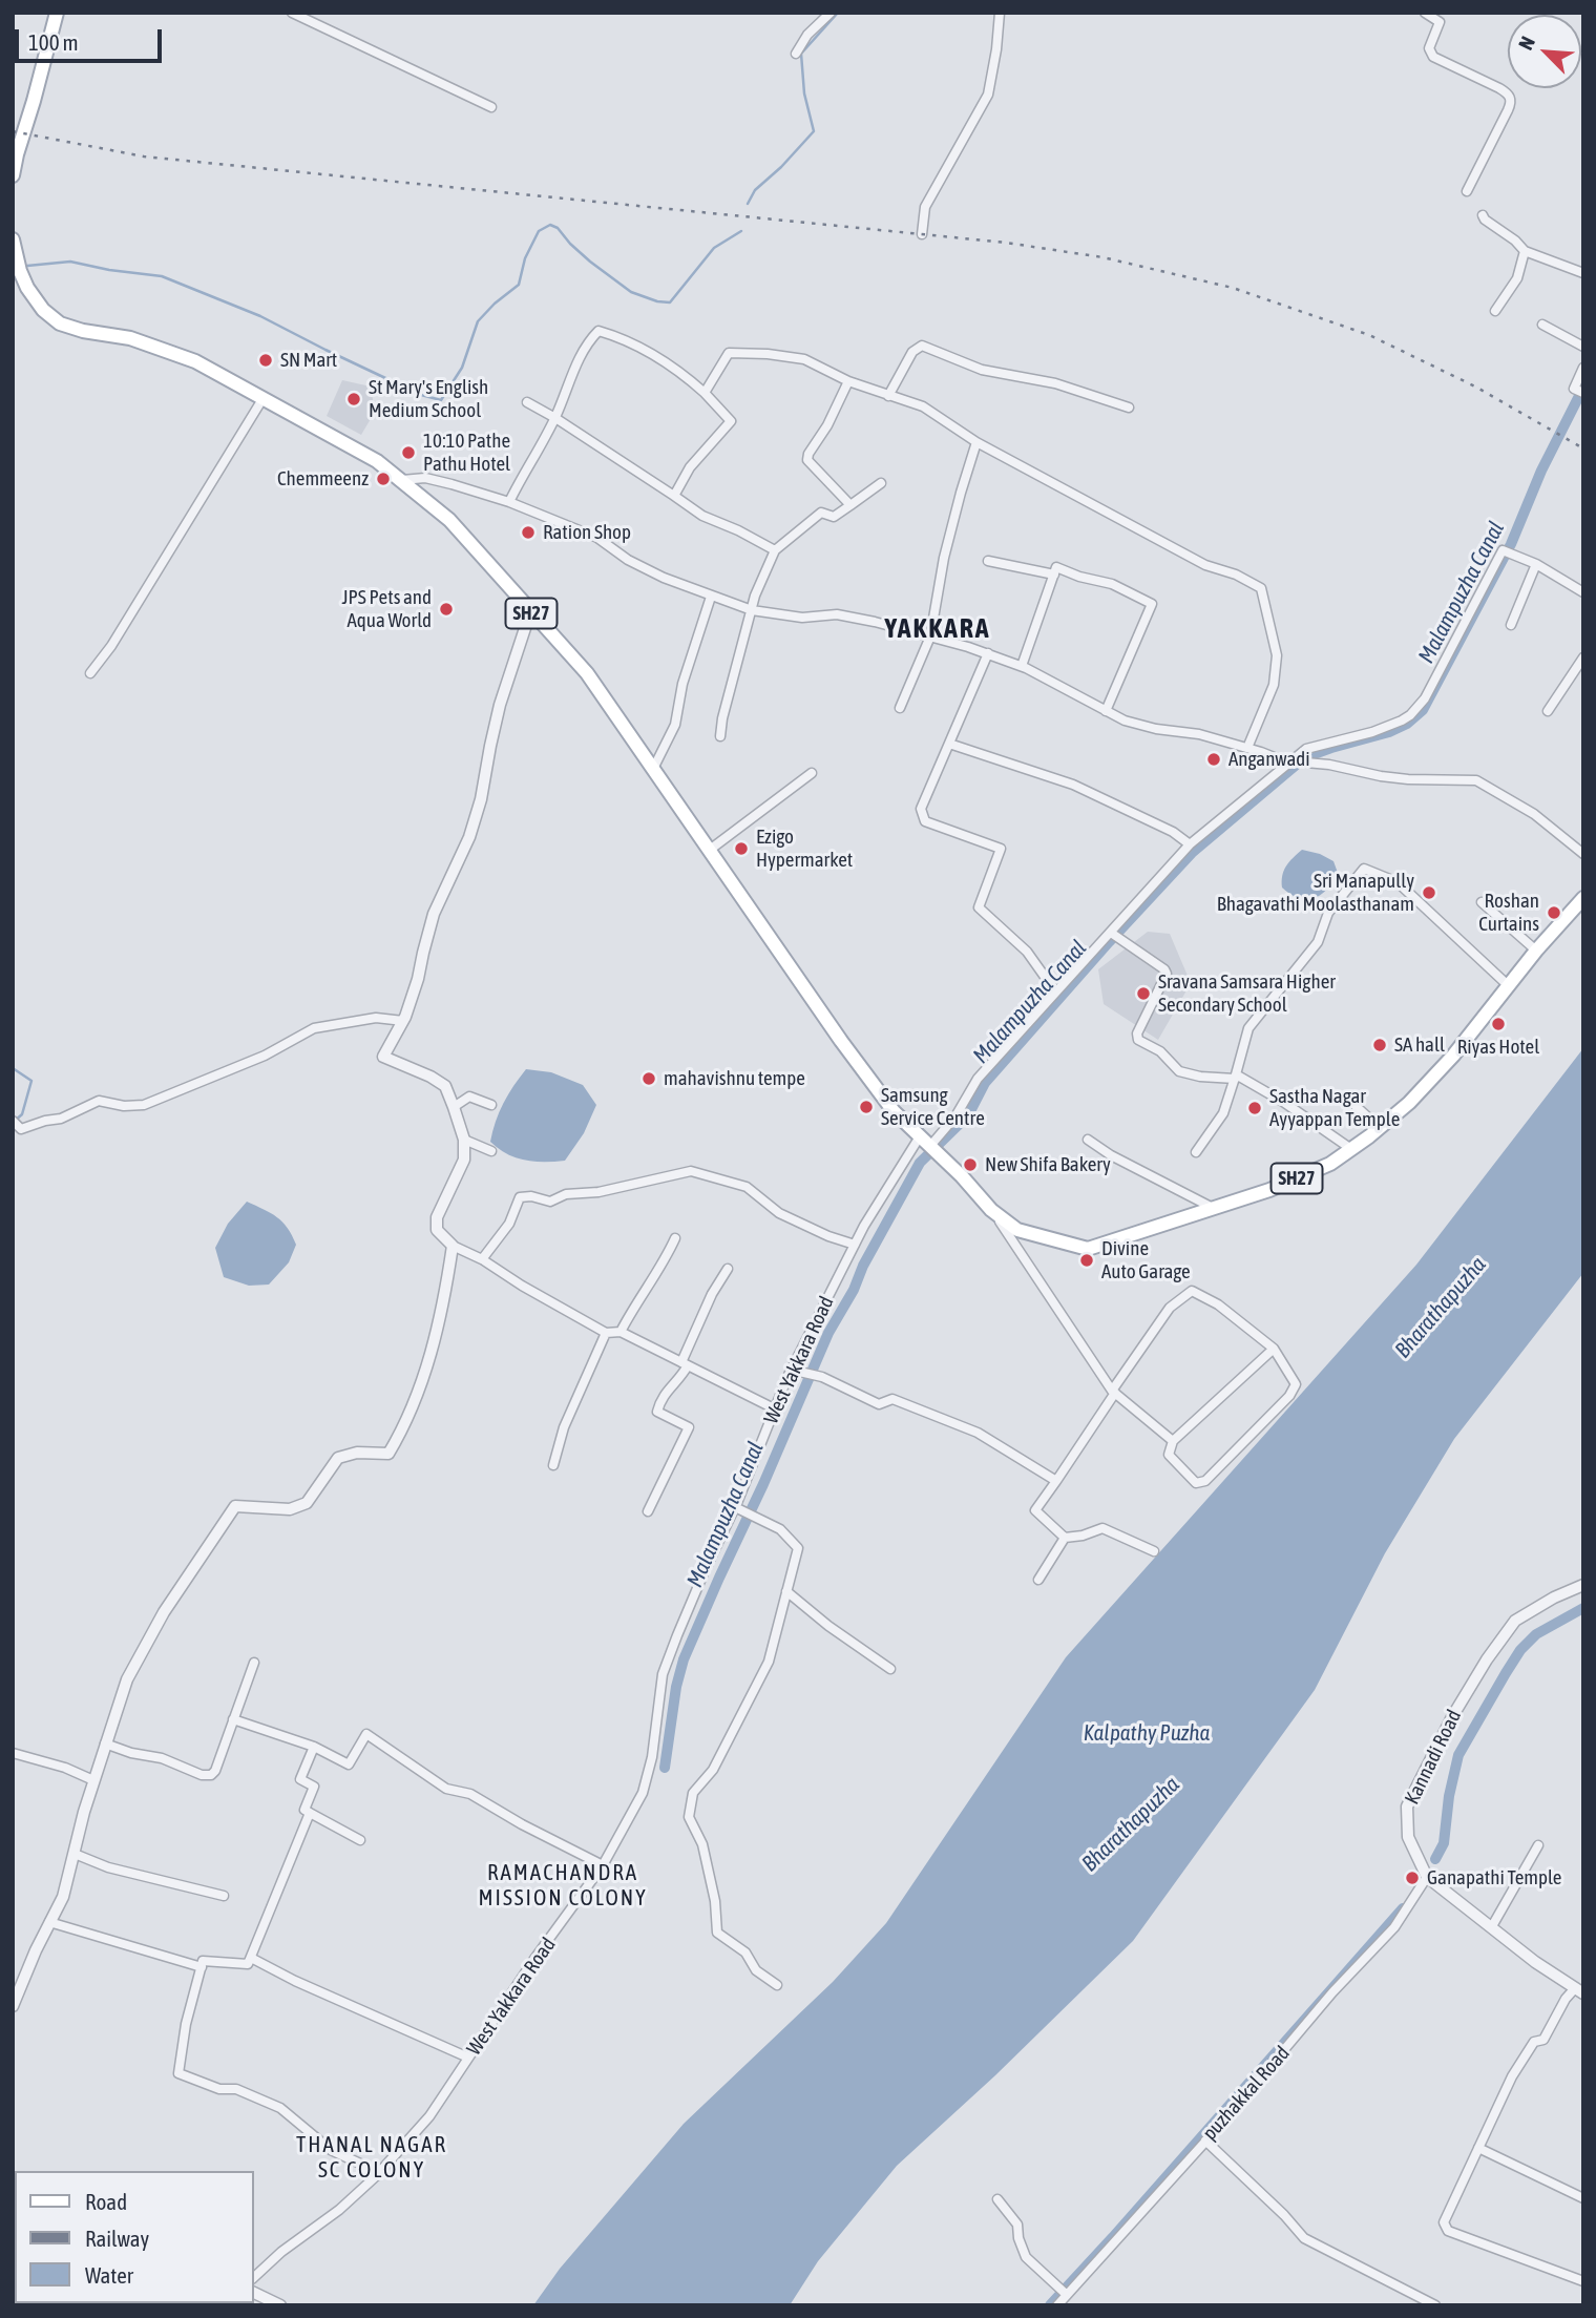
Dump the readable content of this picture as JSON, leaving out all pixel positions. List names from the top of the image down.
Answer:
{
  "streets": {
    "main road": ["SH27"],
    "street": ["West Yakkara Road", "Kannadi Road", "puzhakkal Road"]
  },
  "crossings": [
    ["SH27", "West Yakkara Road"],
    ["Kannadi Road", "puzhakkal Road"]
  ],
  "districts": ["YAKKARA", "RAMACHANDRA MISSION COLONY", "THANAL NAGAR SC COLONY"],
  "water": ["Malampuzha Canal", "Bharathapuzha", "Kalpathy Puzha"],
  "places": [
    "SN Mart",
    "St Mary's English Medium School",
    "10:10 Pathe Pathu Hotel",
    "Chemmeenz",
    "Ration Shop",
    "JPS Pets and Aqua World",
    "Anganwadi",
    "Ezigo Hypermarket",
    "Sri Manapully Bhagavathi Moolasthanam",
    "Roshan Curtains",
    "Sravana Samsara Higher Secondary School",
    "Riyas Hotel",
    "SA hall",
    "mahavishnu tempe",
    "Samsung Service Centre",
    "Sastha Nagar Ayyappan Temple",
    "New Shifa Bakery",
    "Divine Auto Garage",
    "Ganapathi Temple"
  ],
  "legend": ["Road", "Railway", "Water"],
  "scale_bar": "100 m",
  "north": "top left"
}
